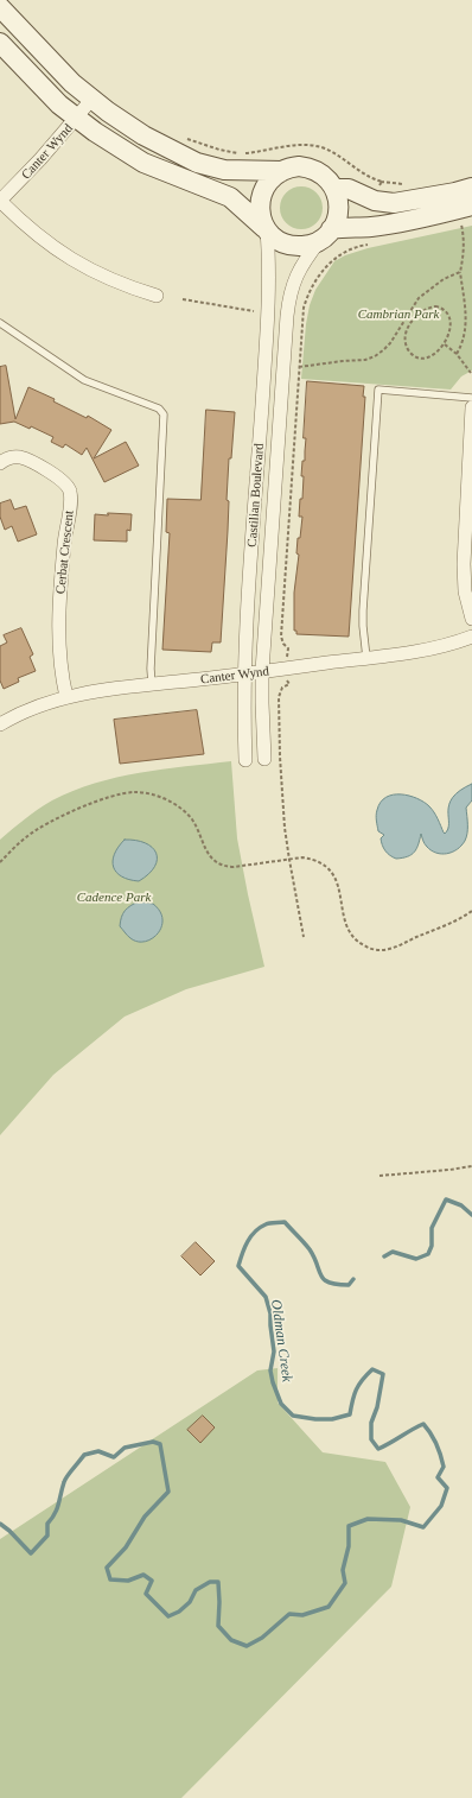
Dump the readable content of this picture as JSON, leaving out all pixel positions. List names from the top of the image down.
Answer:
{
  "streets": {
    "street": ["Canter Wynd", "Castilian Boulevard", "Cerbat Crescent"]
  },
  "crossings": [
    ["Canter Wynd", "Castilian Boulevard"],
    ["Canter Wynd", "Cerbat Crescent"]
  ],
  "water": ["Oldman Creek"],
  "parks": ["Cambrian Park", "Cadence Park"]
}
